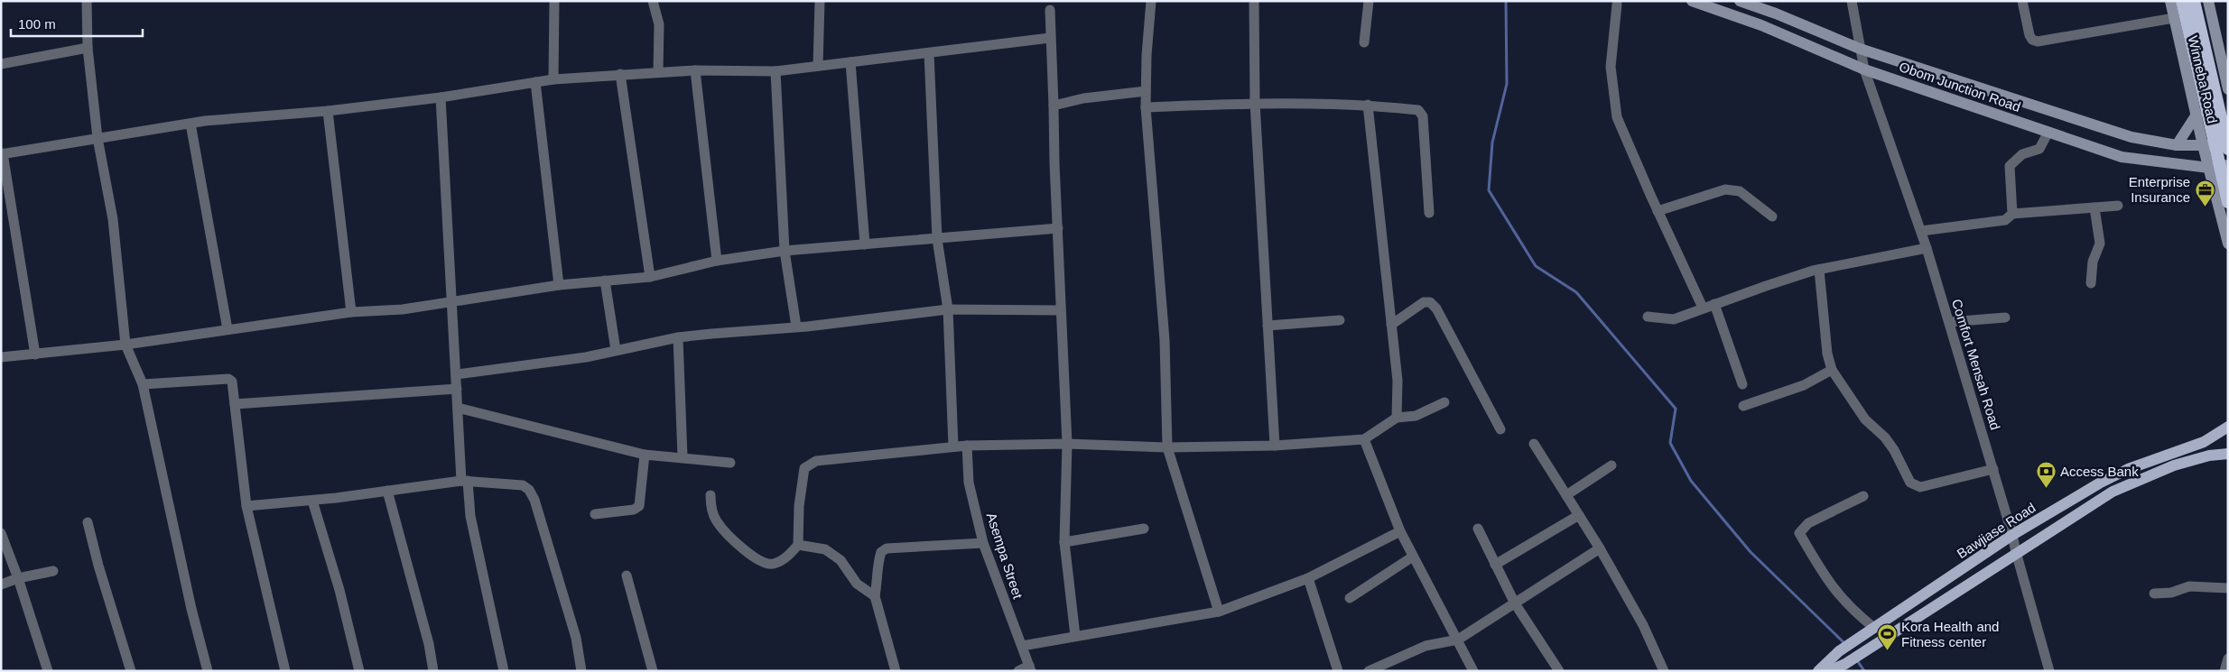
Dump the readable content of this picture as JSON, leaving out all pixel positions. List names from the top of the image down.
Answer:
{
  "streets": {
    "highway": ["Winneba Road"],
    "main road": ["Obom Junction Road", "Bawjiase Road"],
    "street": ["Comfort Mensah Road", "Asempa Street"]
  },
  "crossings": [
    ["Winneba Road", "Obom Junction Road"],
    ["Obom Junction Road", "Comfort Mensah Road"],
    ["Comfort Mensah Road", "Bawjiase Road"]
  ],
  "places": {
    "office": ["Enterprise Insurance"],
    "bank": ["Access Bank"],
    "sports": ["Kora Health and Fitness center"]
  },
  "scale_bar": "100 m"
}
